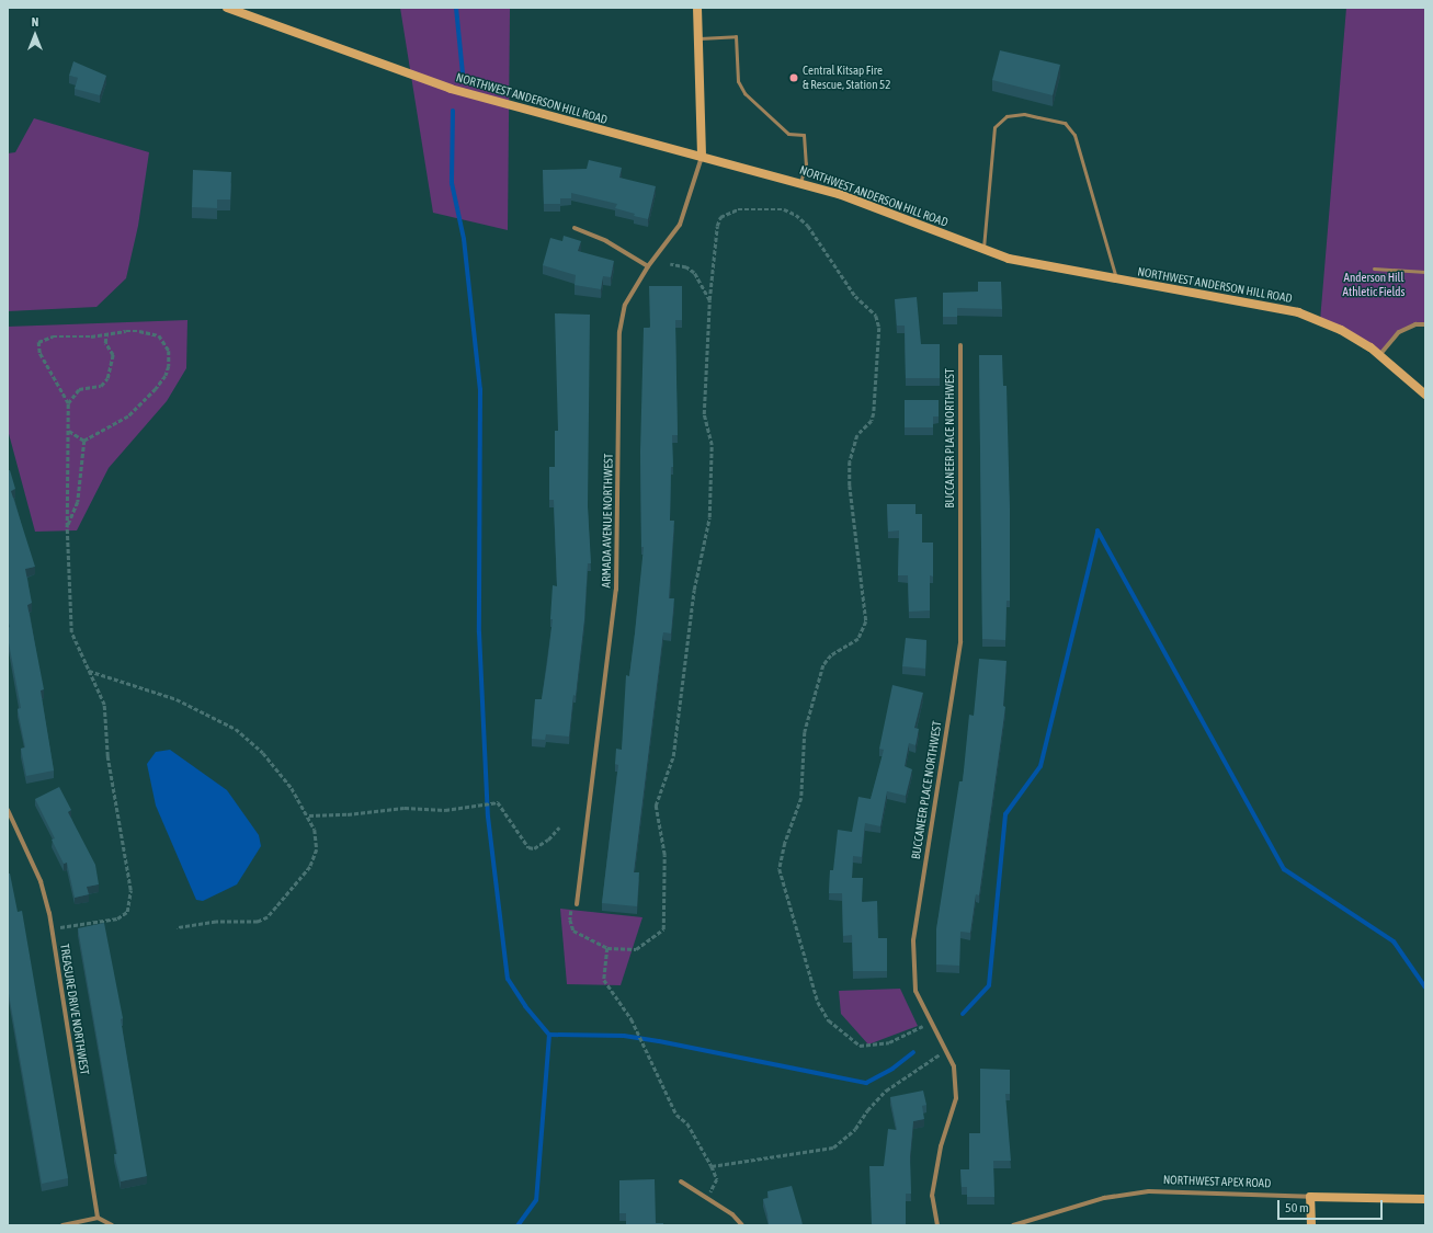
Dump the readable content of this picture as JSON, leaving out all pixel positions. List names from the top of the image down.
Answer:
{
  "streets": {
    "main road": ["NORTHWEST ANDERSON HILL ROAD", "NORTHWEST APEX ROAD"],
    "street": ["BUCCANEER PLACE NORTHWEST", "ARMADA AVENUE NORTHWEST", "TREASURE DRIVE NORTHWEST"]
  },
  "crossings": [
    ["NORTHWEST ANDERSON HILL ROAD", "ARMADA AVENUE NORTHWEST"]
  ],
  "parks": ["Anderson Hill Athletic Fields"],
  "places": ["Central Kitsap Fire & Rescue, Station 52"],
  "scale_bar": "50 m",
  "north": "top"
}
